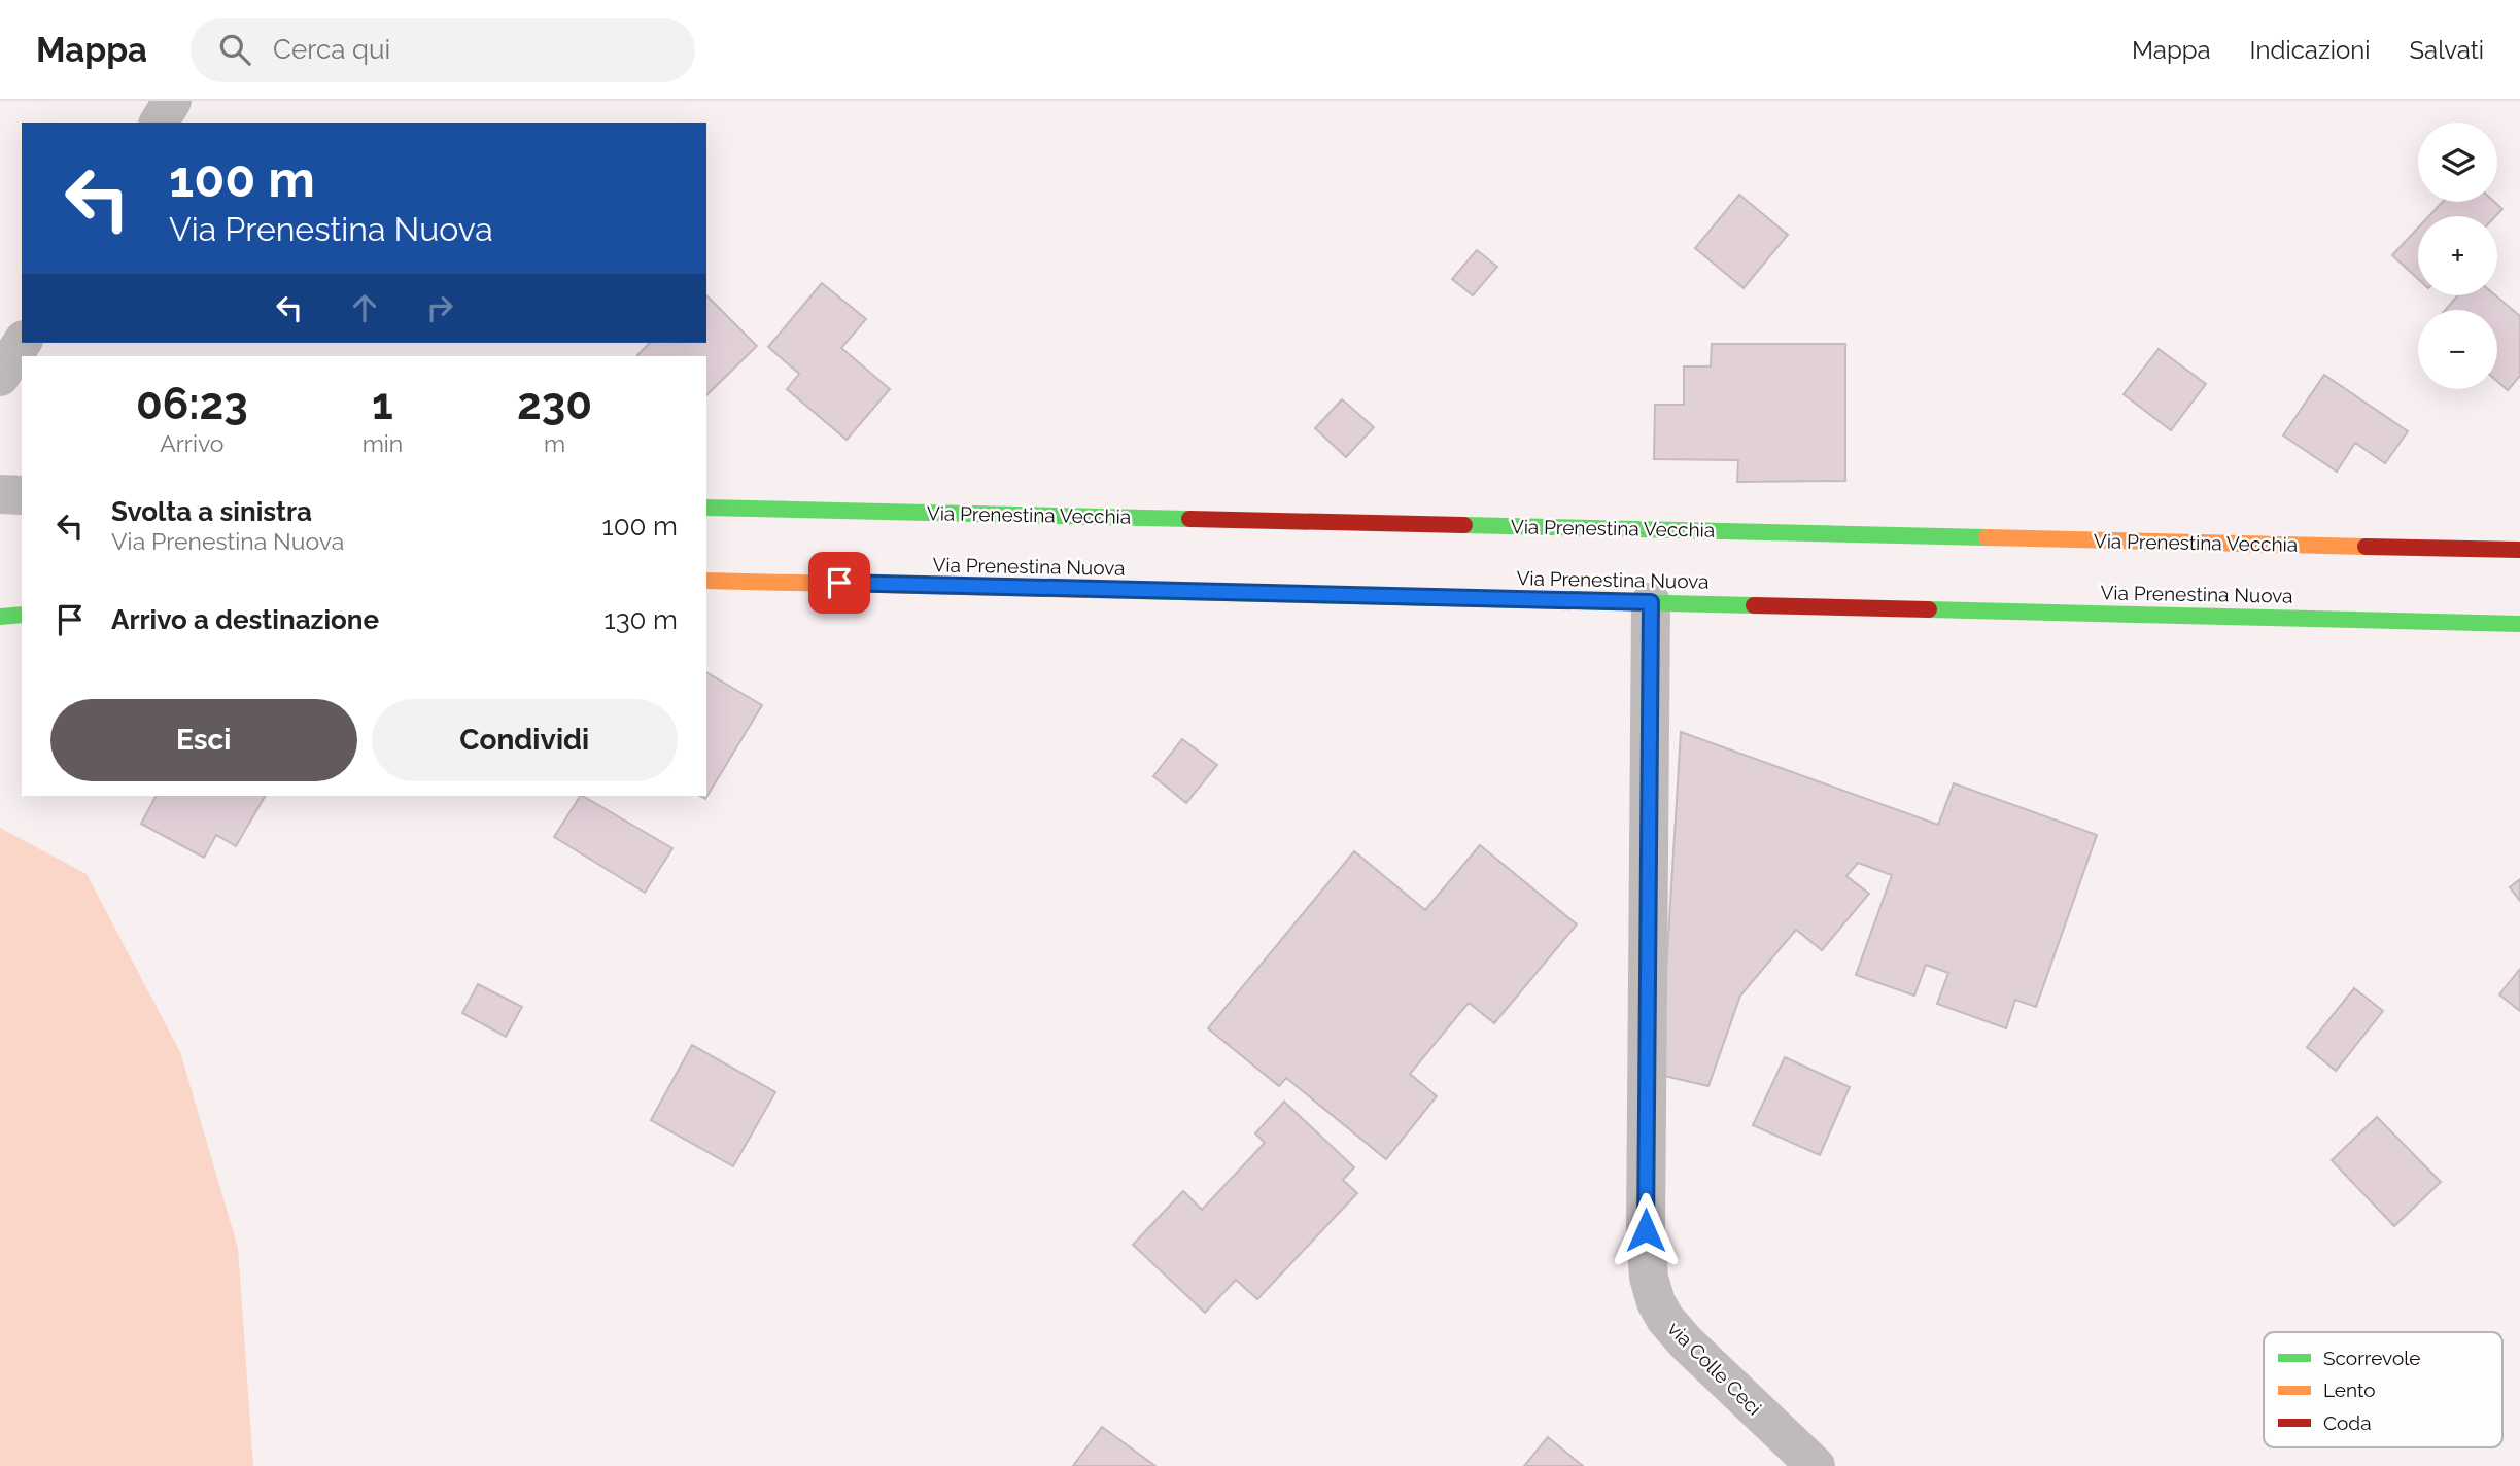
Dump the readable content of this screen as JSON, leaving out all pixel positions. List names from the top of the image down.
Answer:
{
  "streets": {
    "main road": ["Via Prenestina Vecchia", "Via Prenestina Nuova"],
    "street": ["via Colle Ceci"]
  },
  "crossings": [
    ["Via Prenestina Nuova", "via Colle Ceci"]
  ],
  "legend": ["Scorrevole", "Lento", "Coda"],
  "page": {
    "header": "Mappa",
    "search": "Cerca qui",
    "nav": ["Mappa", "Indicazioni", "Salvati"],
    "map_buttons": ["+", "−"],
    "turn": ["100 m", "Via Prenestina Nuova"],
    "eta": [
      "06:23",
      "Arrivo",
      "1",
      "min",
      "230",
      "m"
    ],
    "list": [
      {
        "name": "Svolta a sinistra",
        "note": "Via Prenestina Nuova",
        "value": "100 m"
      },
      {
        "name": "Arrivo a destinazione",
        "value": "130 m"
      }
    ],
    "buttons": ["Esci", "Condividi"]
  }
}
